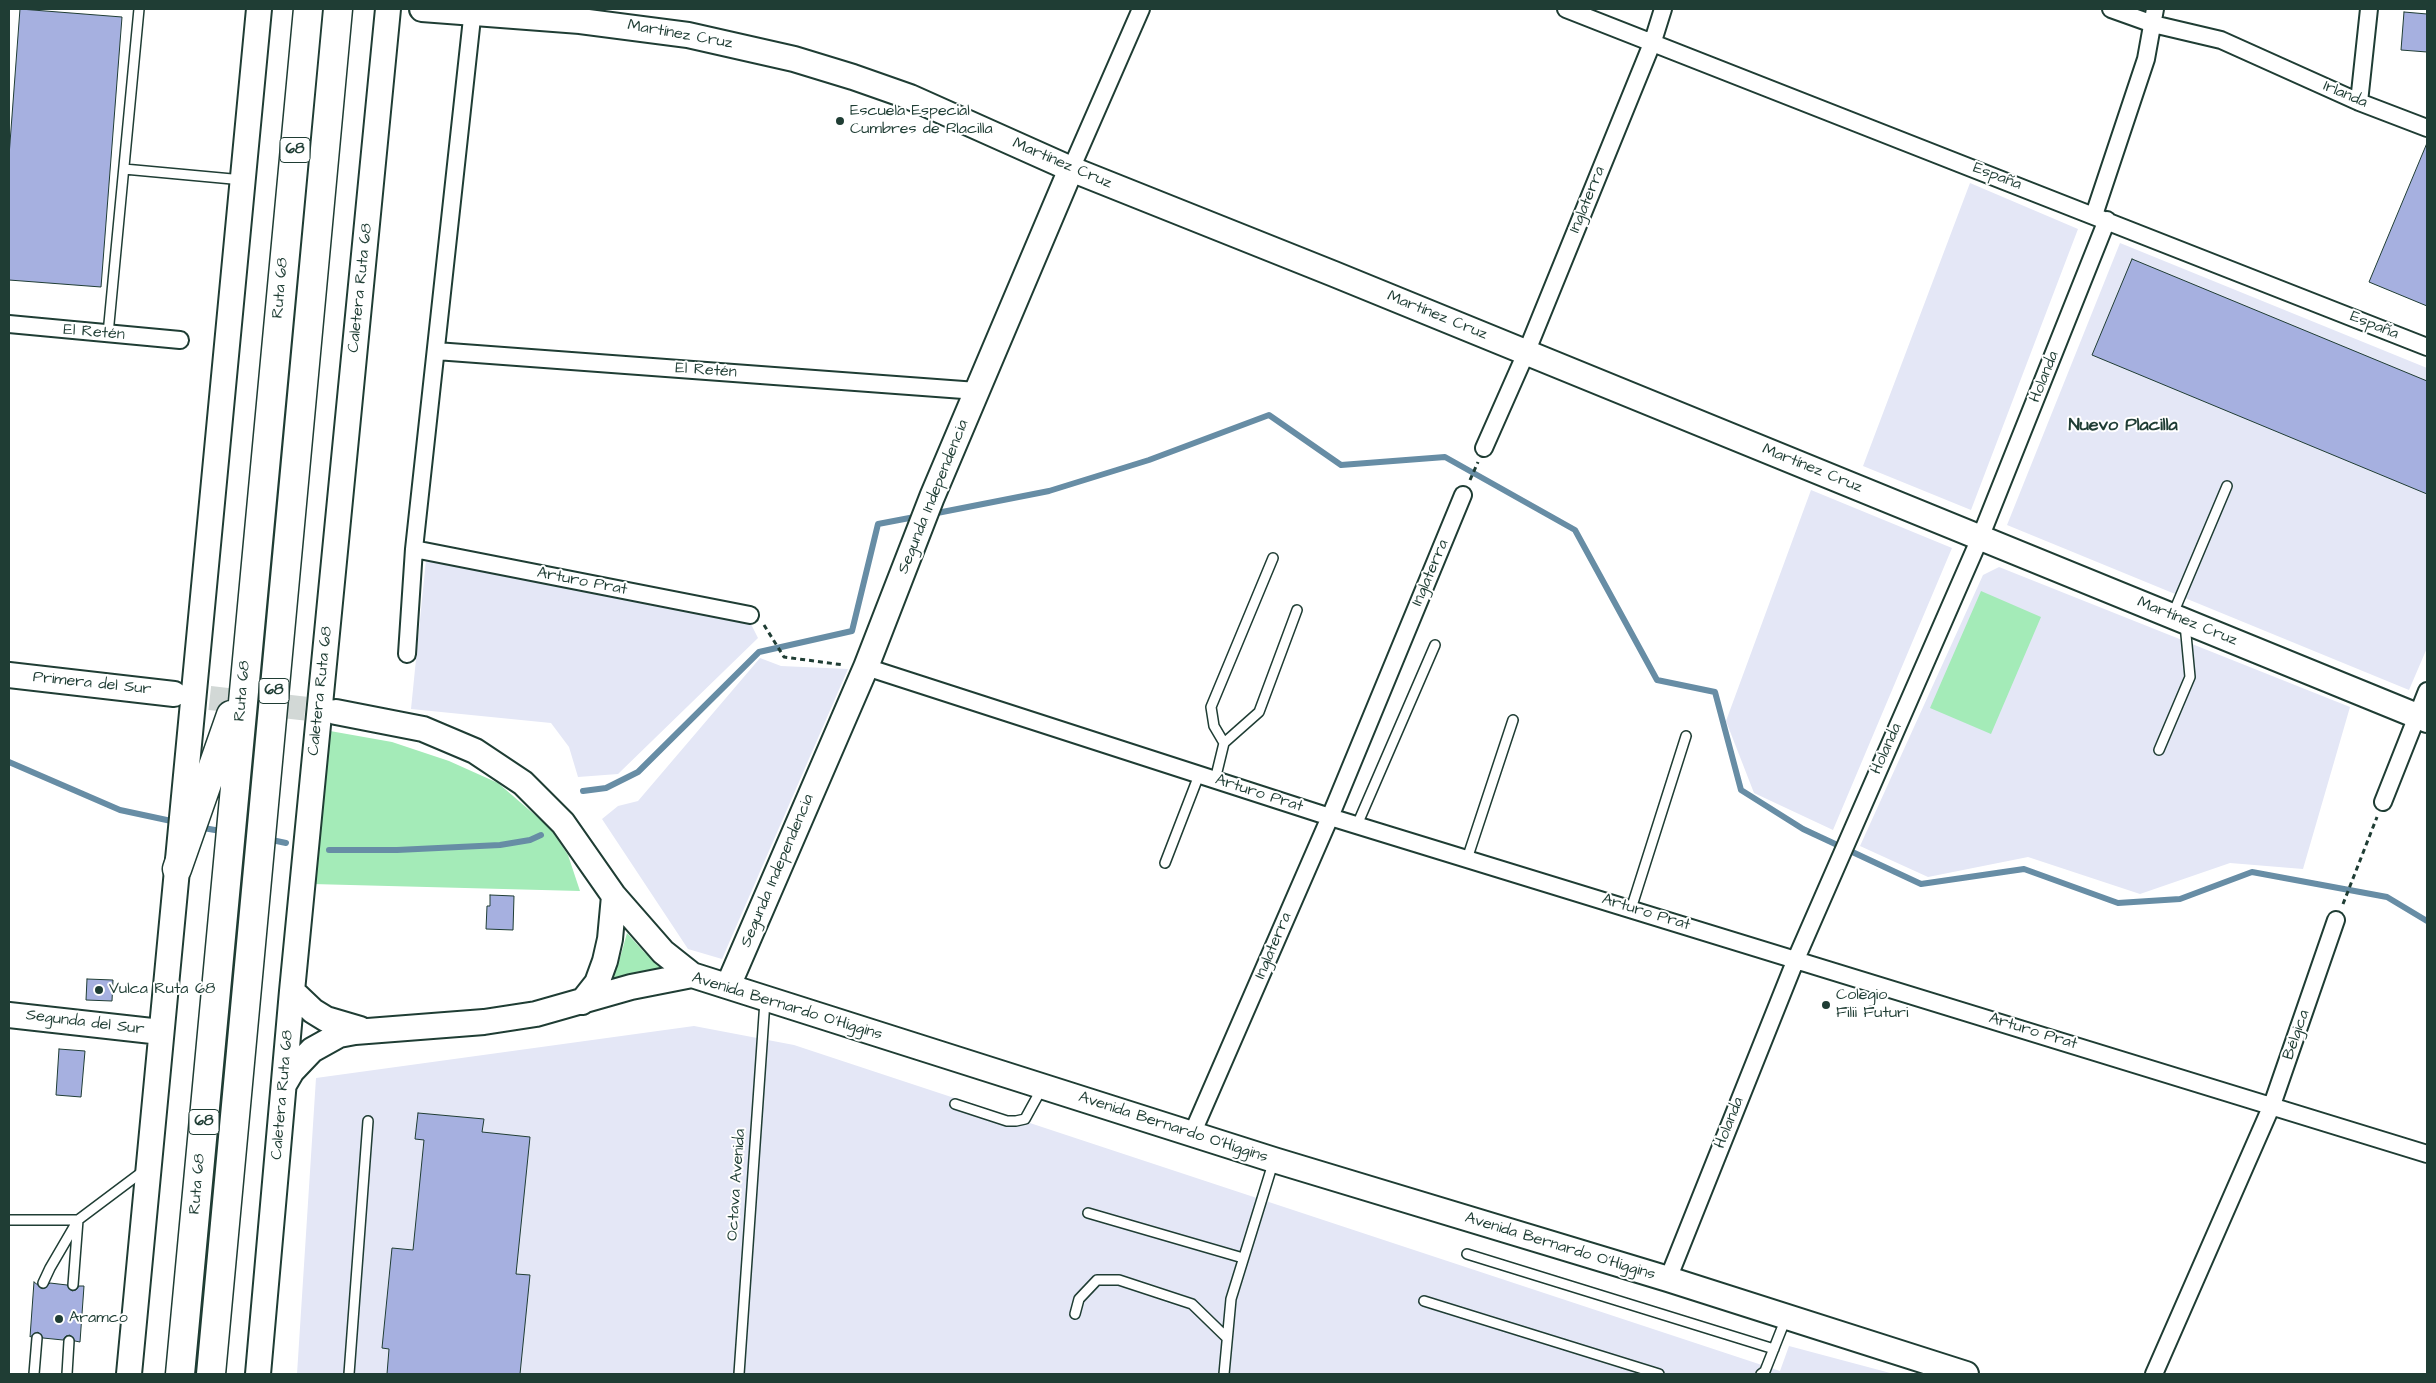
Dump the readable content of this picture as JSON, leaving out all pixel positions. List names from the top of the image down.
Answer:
{
  "streets": {
    "highway": ["68", "Ruta 68"],
    "street": [
      "Martínez Cruz",
      "Irlanda",
      "España",
      "Inglaterra",
      "Caletera Ruta 68",
      "El Retén",
      "Holanda",
      "Segunda Independencia",
      "Arturo Prat",
      "Primera del Sur",
      "Avenida Bernardo O'Higgins",
      "Segunda del Sur",
      "Bélgica"
    ],
    "lane": ["Octava Avenida"]
  },
  "crossings": [
    ["Martínez Cruz", "Inglaterra"],
    ["Martínez Cruz", "Holanda"],
    ["Martínez Cruz", "Segunda Independencia"],
    ["Irlanda", "Holanda"],
    ["España", "Inglaterra"],
    ["España", "Holanda"],
    ["Inglaterra", "Arturo Prat"],
    ["Inglaterra", "Avenida Bernardo O'Higgins"],
    ["Caletera Ruta 68", "Avenida Bernardo O'Higgins"],
    ["El Retén", "Segunda Independencia"],
    ["Holanda", "Arturo Prat"],
    ["Holanda", "Avenida Bernardo O'Higgins"],
    ["Segunda Independencia", "Arturo Prat"],
    ["Segunda Independencia", "Avenida Bernardo O'Higgins"],
    ["Arturo Prat", "Bélgica"],
    ["Avenida Bernardo O'Higgins", "Octava Avenida"]
  ],
  "districts": ["Nuevo Placilla"],
  "places": [
    "Escuela Especial Cumbres de Placilla",
    "Vulca Ruta 68",
    "Colegio Filii Futuri",
    "Aramco"
  ]
}
